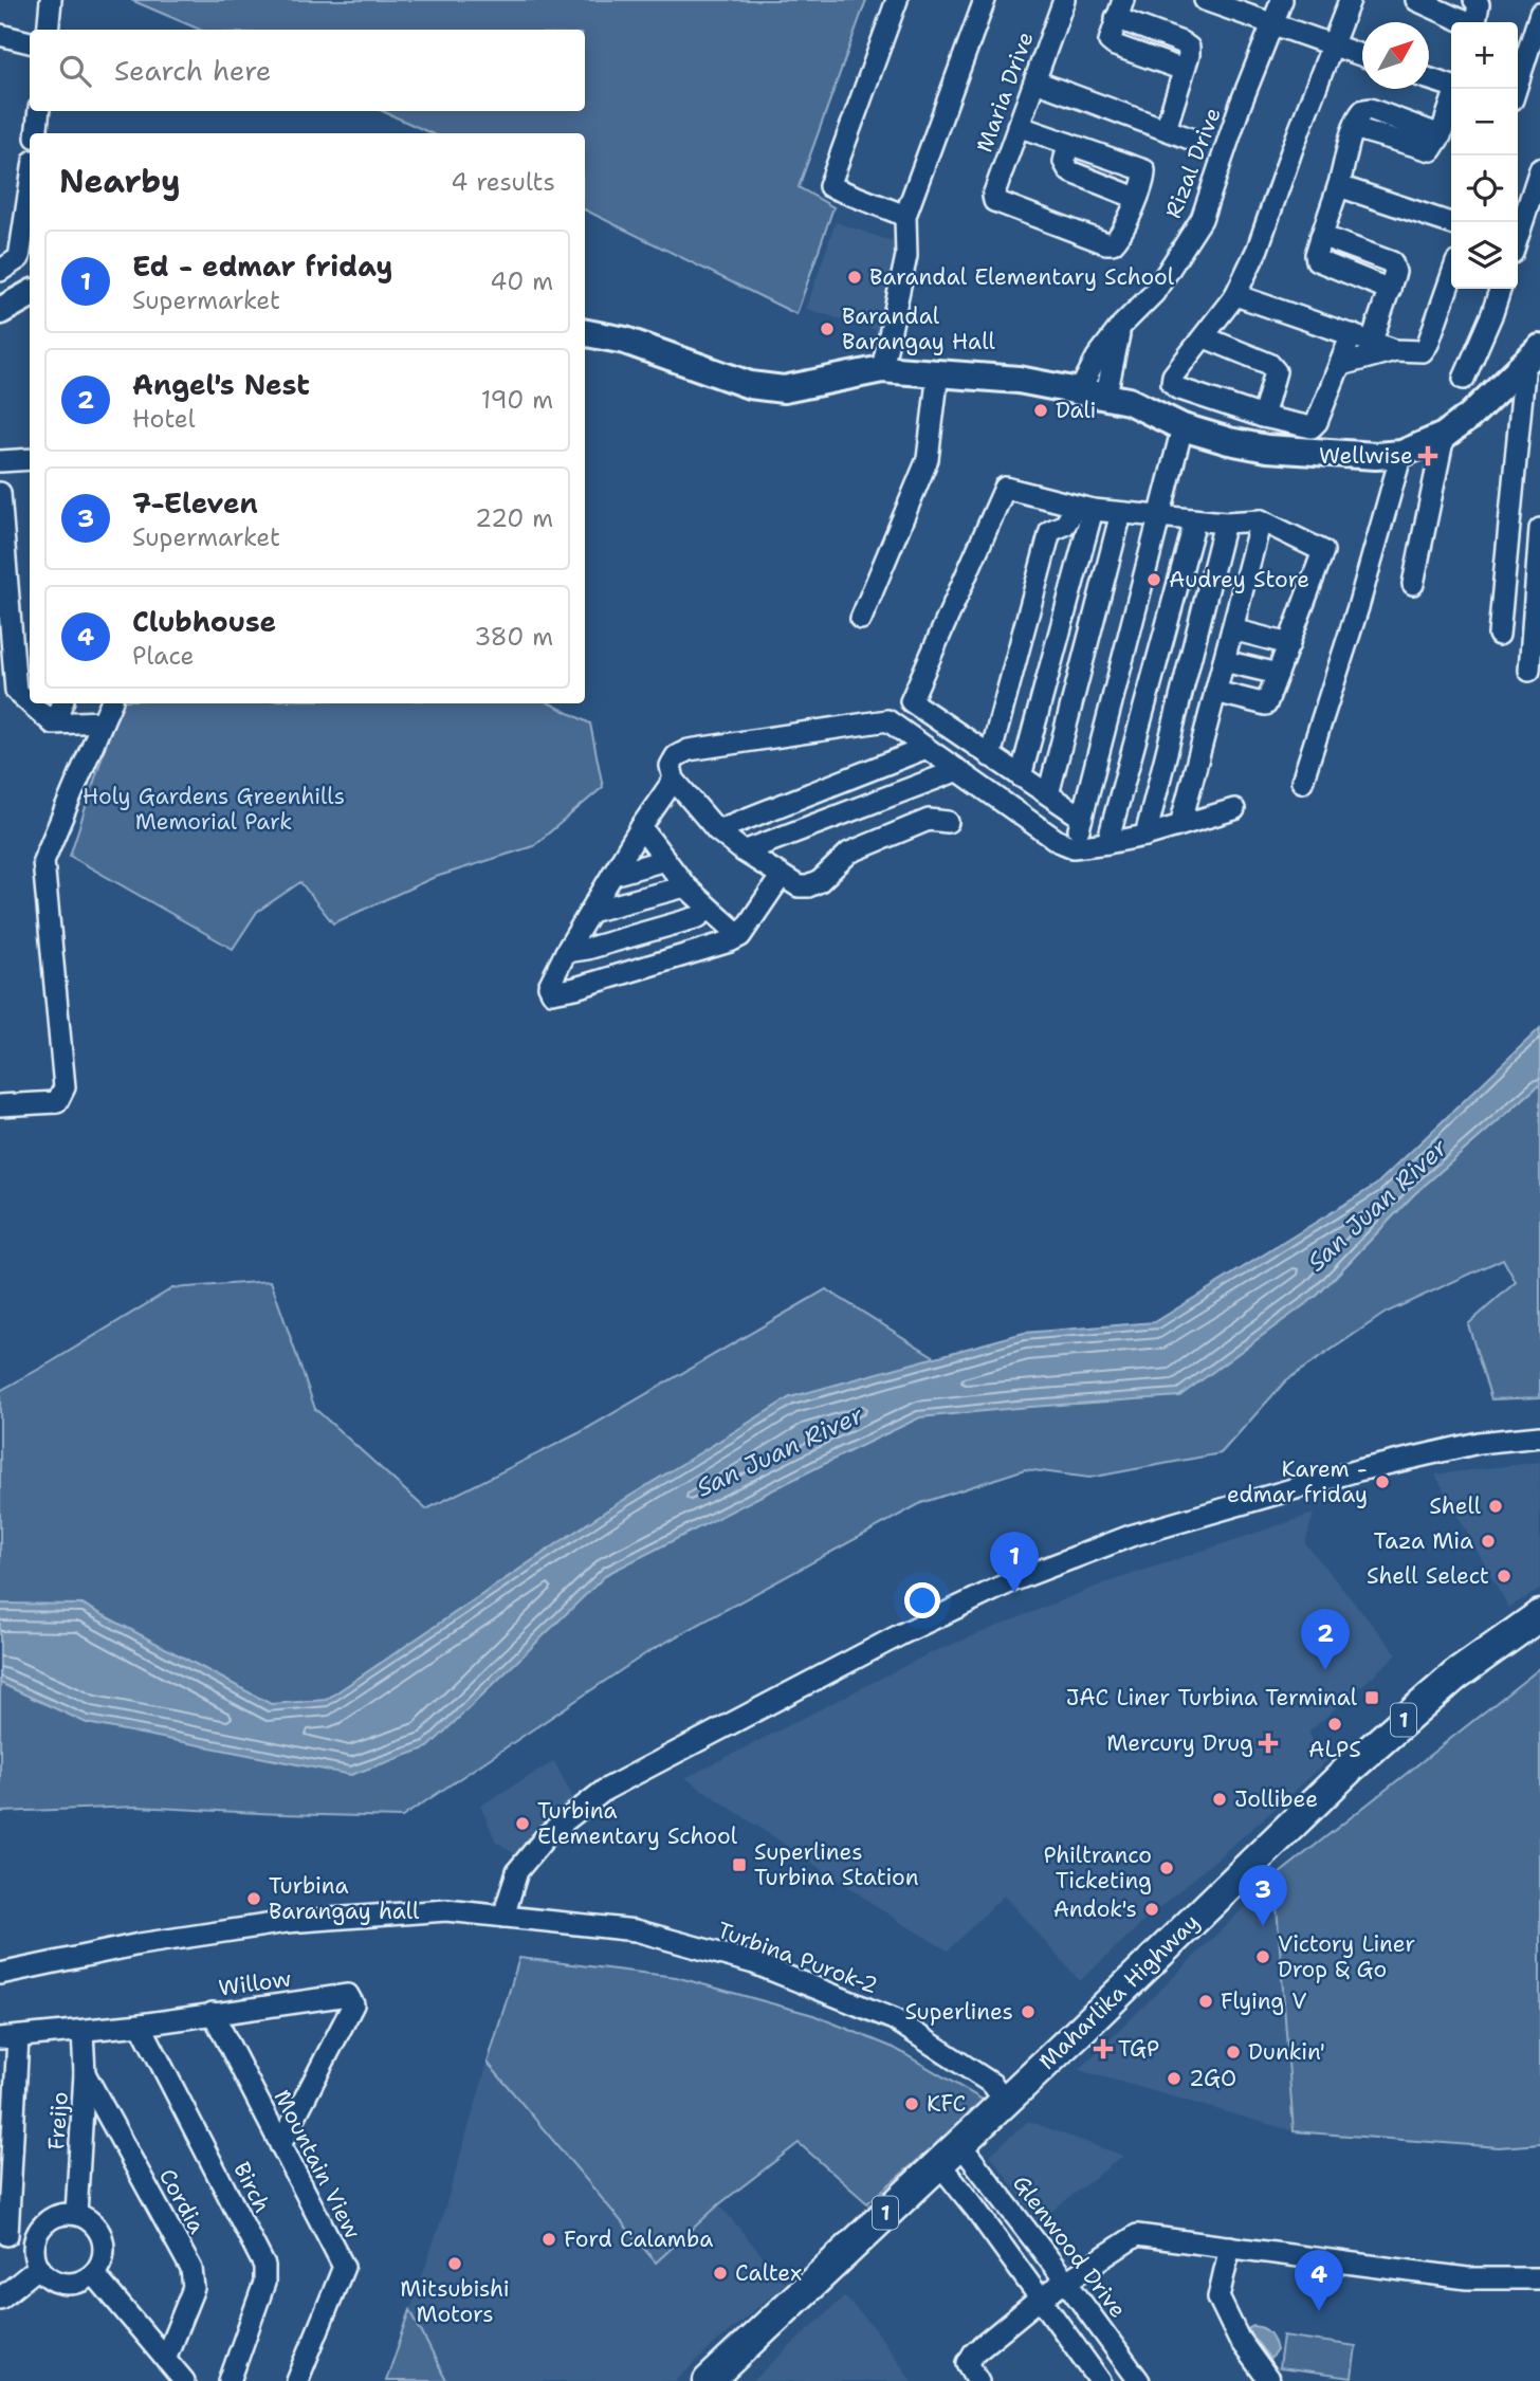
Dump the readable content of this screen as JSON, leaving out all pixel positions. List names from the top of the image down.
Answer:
{
  "streets": {
    "highway": ["1", "Maharlika Highway"],
    "street": [
      "Maria Drive",
      "Rizal Drive",
      "Turbina Purok-2",
      "Willow",
      "Freijo",
      "Mountain View",
      "Birch",
      "Cordia",
      "Glenwood Drive"
    ]
  },
  "crossings": [
    ["Turbina Purok-2", "Maharlika Highway"],
    ["Willow", "Freijo"],
    ["Willow", "Mountain View"],
    ["Willow", "Birch"],
    ["Maharlika Highway", "Glenwood Drive"],
    ["Freijo", "Cordia"]
  ],
  "water": ["San Juan River"],
  "parks": ["Holy Gardens Greenhills Memorial Park"],
  "places": {
    "other": [
      "Barandal Elementary School",
      "Barandal Barangay Hall",
      "Dali",
      "Audrey Store",
      "Karem - edmar friday",
      "Shell",
      "Taza Mia",
      "Shell Select",
      "ALPS",
      "Jollibee",
      "Turbina Elementary School",
      "Philtranco Ticketing",
      "Turbina Barangay hall",
      "Andok's",
      "Victory Liner Drop & Go",
      "Flying V",
      "Superlines",
      "Dunkin'",
      "2GO",
      "KFC",
      "Ford Calamba",
      "Mitsubishi Motors",
      "Caltex"
    ],
    "health": ["Wellwise", "Mercury Drug", "TGP"],
    "transit": ["JAC Liner Turbina Terminal", "Superlines Turbina Station"]
  },
  "north": "top right",
  "page": {
    "map_buttons": ["+", "−"],
    "search": "Search here",
    "heading": ["Nearby", "4 results"],
    "list": [
      {
        "mark": "1",
        "name": "Ed - edmar friday",
        "note": "Supermarket",
        "value": "40 m"
      },
      {
        "mark": "2",
        "name": "Angel's Nest",
        "note": "Hotel",
        "value": "190 m"
      },
      {
        "mark": "3",
        "name": "7-Eleven",
        "note": "Supermarket",
        "value": "220 m"
      },
      {
        "mark": "4",
        "name": "Clubhouse",
        "note": "Place",
        "value": "380 m"
      }
    ],
    "pins": [
      "1",
      "2",
      "3",
      "4"
    ]
  }
}
